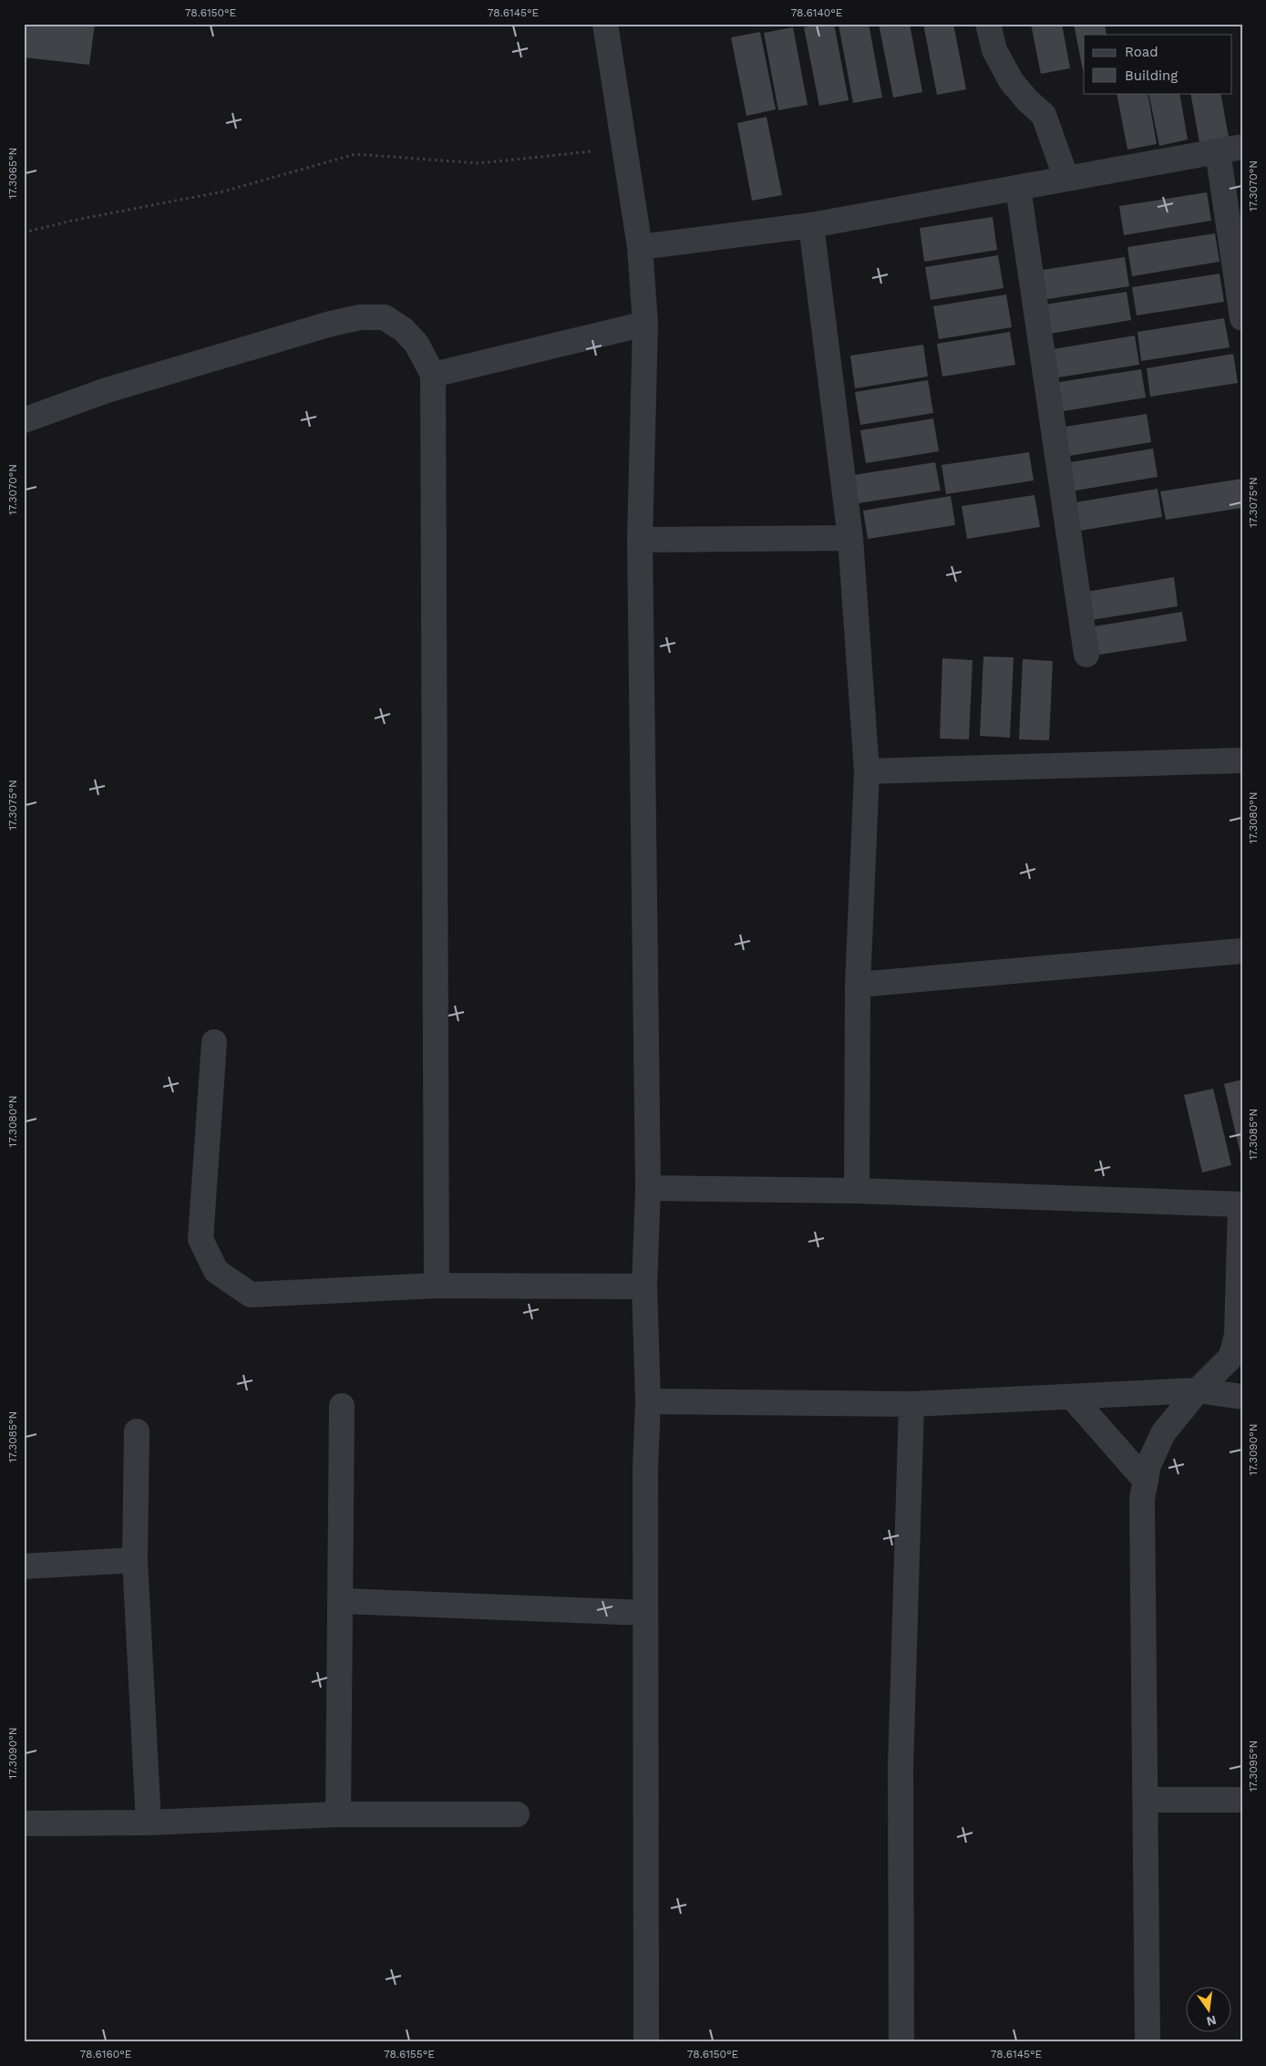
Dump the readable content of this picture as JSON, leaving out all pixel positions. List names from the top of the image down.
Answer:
{
  "legend": ["Road", "Building"],
  "north": "bottom",
  "coordinates": [
    "78.6150°E",
    "78.6145°E",
    "78.6140°E",
    "17.3065°N",
    "17.3070°N",
    "17.3075°N",
    "17.3080°N",
    "17.3085°N",
    "17.3090°N",
    "17.3095°N",
    "78.6160°E",
    "78.6155°E"
  ]
}
